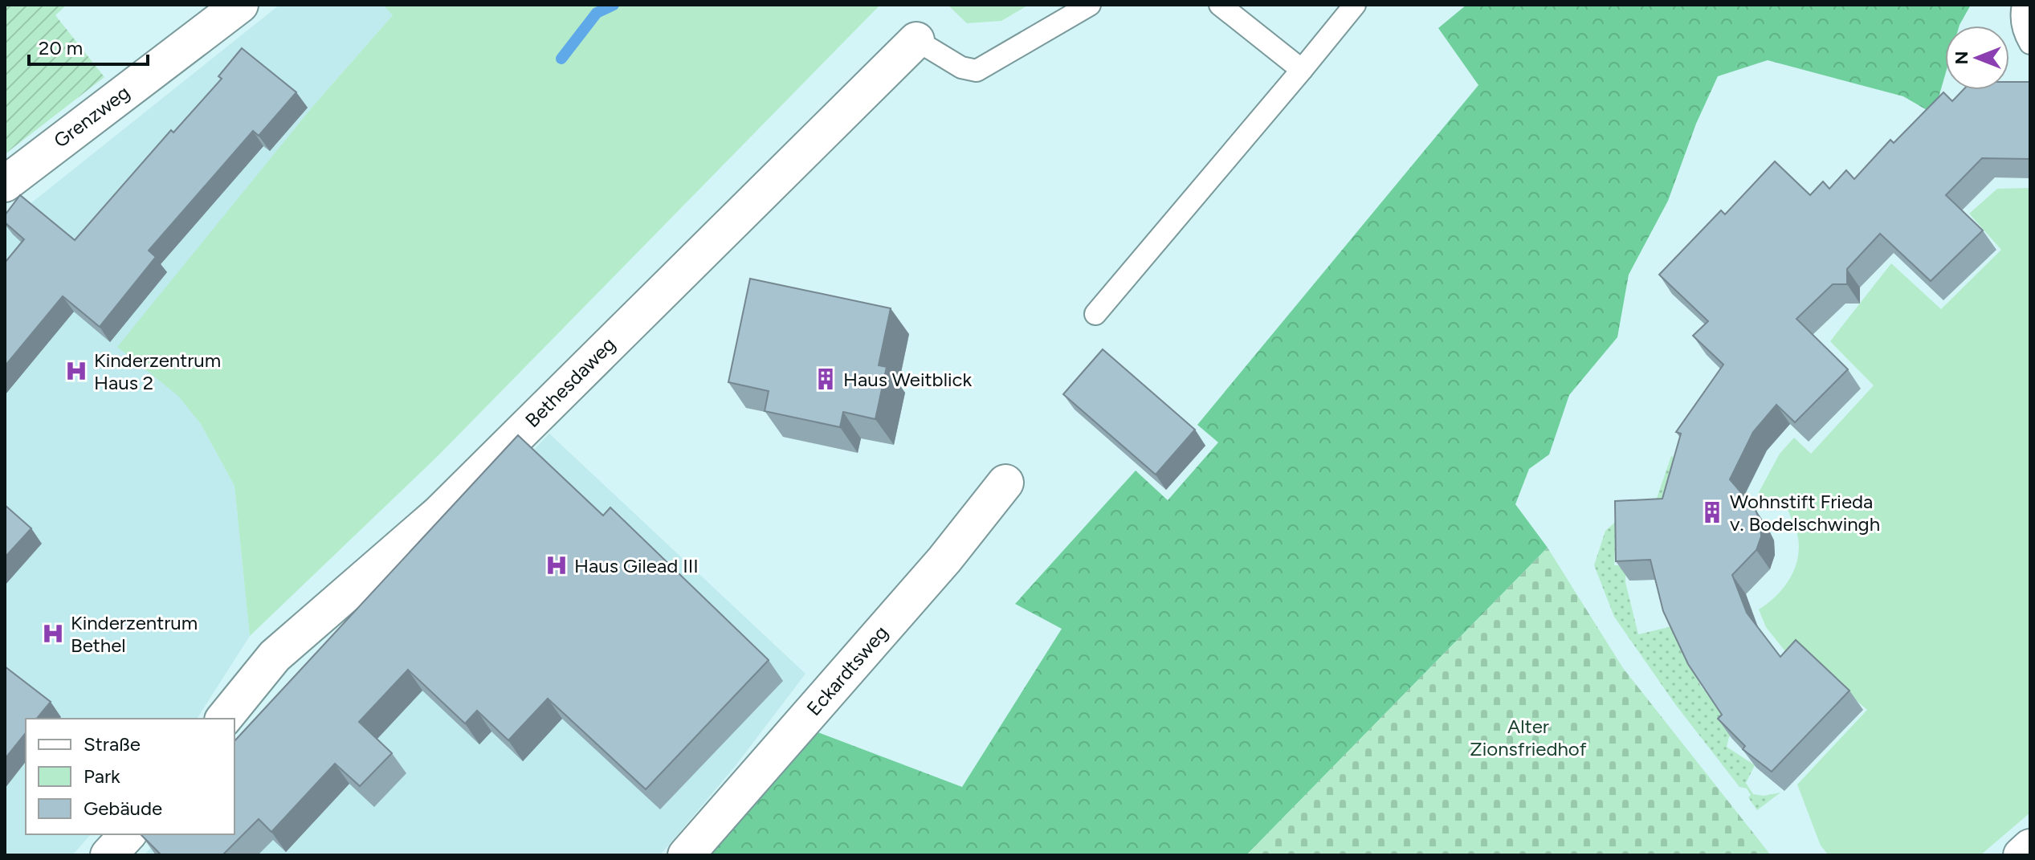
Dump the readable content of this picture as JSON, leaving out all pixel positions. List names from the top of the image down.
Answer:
{
  "streets": {
    "street": ["Grenzweg", "Bethesdaweg", "Eckardtsweg"]
  },
  "parks": ["Alter Zionsfriedhof"],
  "places": {
    "hospital": ["Kinderzentrum Haus 2", "Haus Gilead III", "Kinderzentrum Bethel"],
    "building": ["Haus Weitblick", "Wohnstift Frieda v. Bodelschwingh"]
  },
  "legend": ["Straße", "Park", "Gebäude"],
  "scale_bar": "20 m",
  "north": "left"
}
